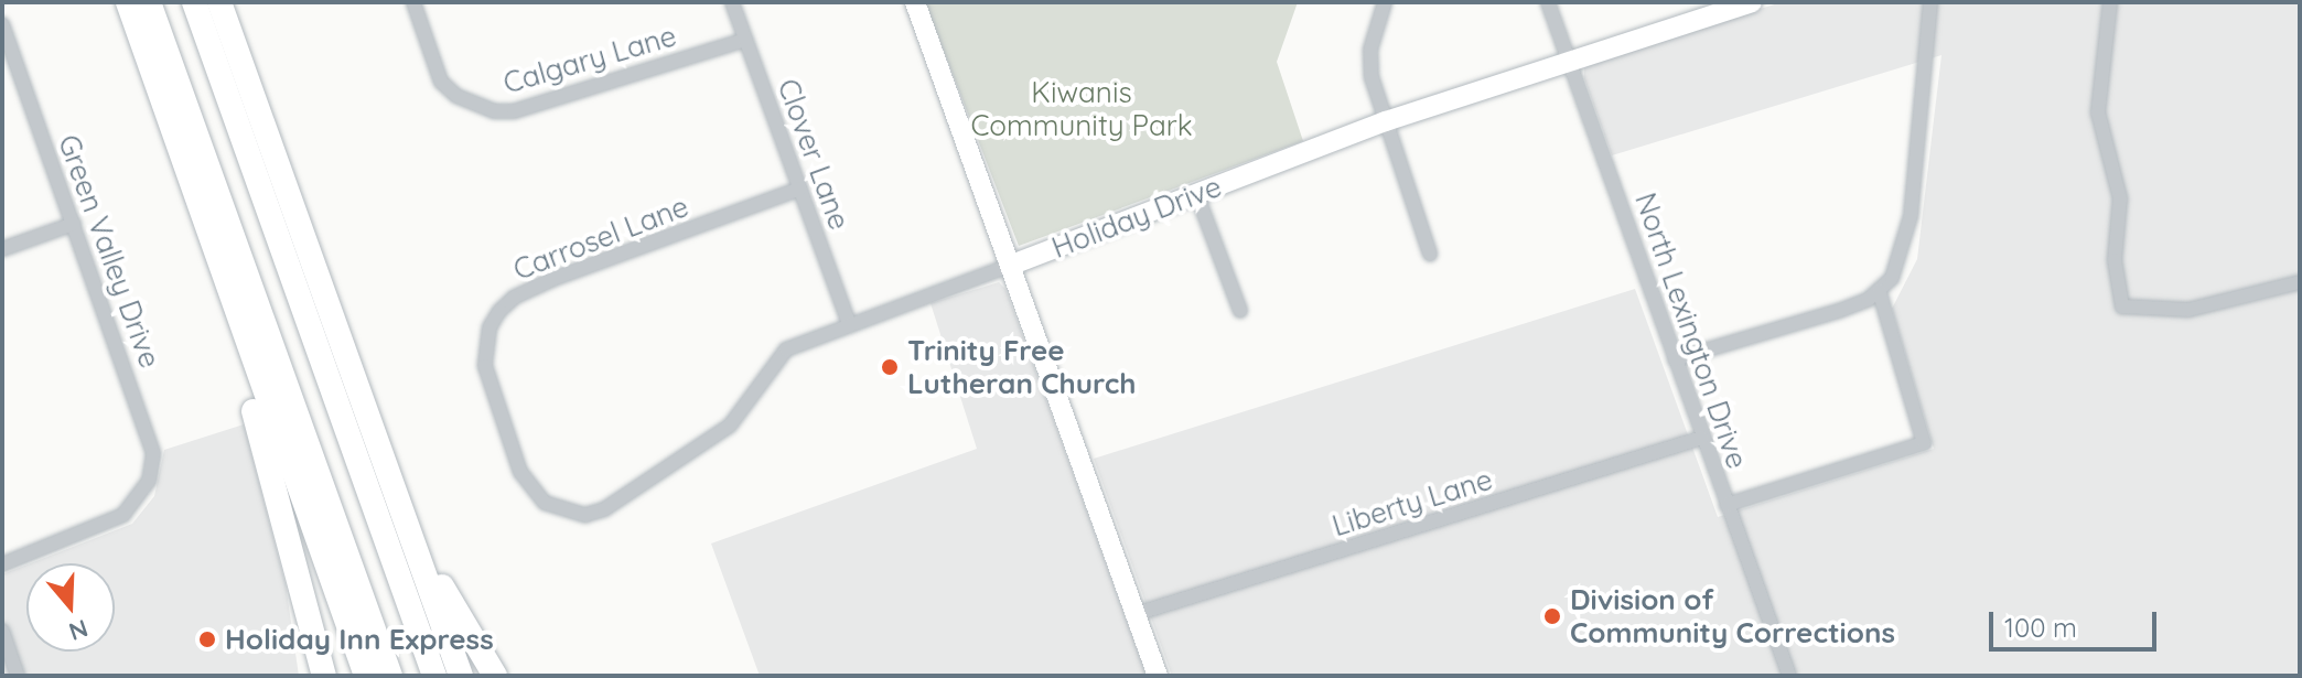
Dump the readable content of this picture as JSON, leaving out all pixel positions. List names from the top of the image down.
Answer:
{
  "streets": {
    "street": [
      "Calgary Lane",
      "Clover Lane",
      "Holiday Drive",
      "Carrosel Lane",
      "Green Valley Drive",
      "North Lexington Drive",
      "Liberty Lane"
    ]
  },
  "crossings": [
    ["Calgary Lane", "Clover Lane"],
    ["Clover Lane", "Holiday Drive"],
    ["Clover Lane", "Carrosel Lane"],
    ["Holiday Drive", "Carrosel Lane"],
    ["Holiday Drive", "North Lexington Drive"],
    ["North Lexington Drive", "Liberty Lane"]
  ],
  "parks": ["Kiwanis Community Park"],
  "places": ["Trinity Free Lutheran Church", "Division of Community Corrections", "Holiday Inn Express"],
  "scale_bar": "100 m",
  "north": "bottom"
}
